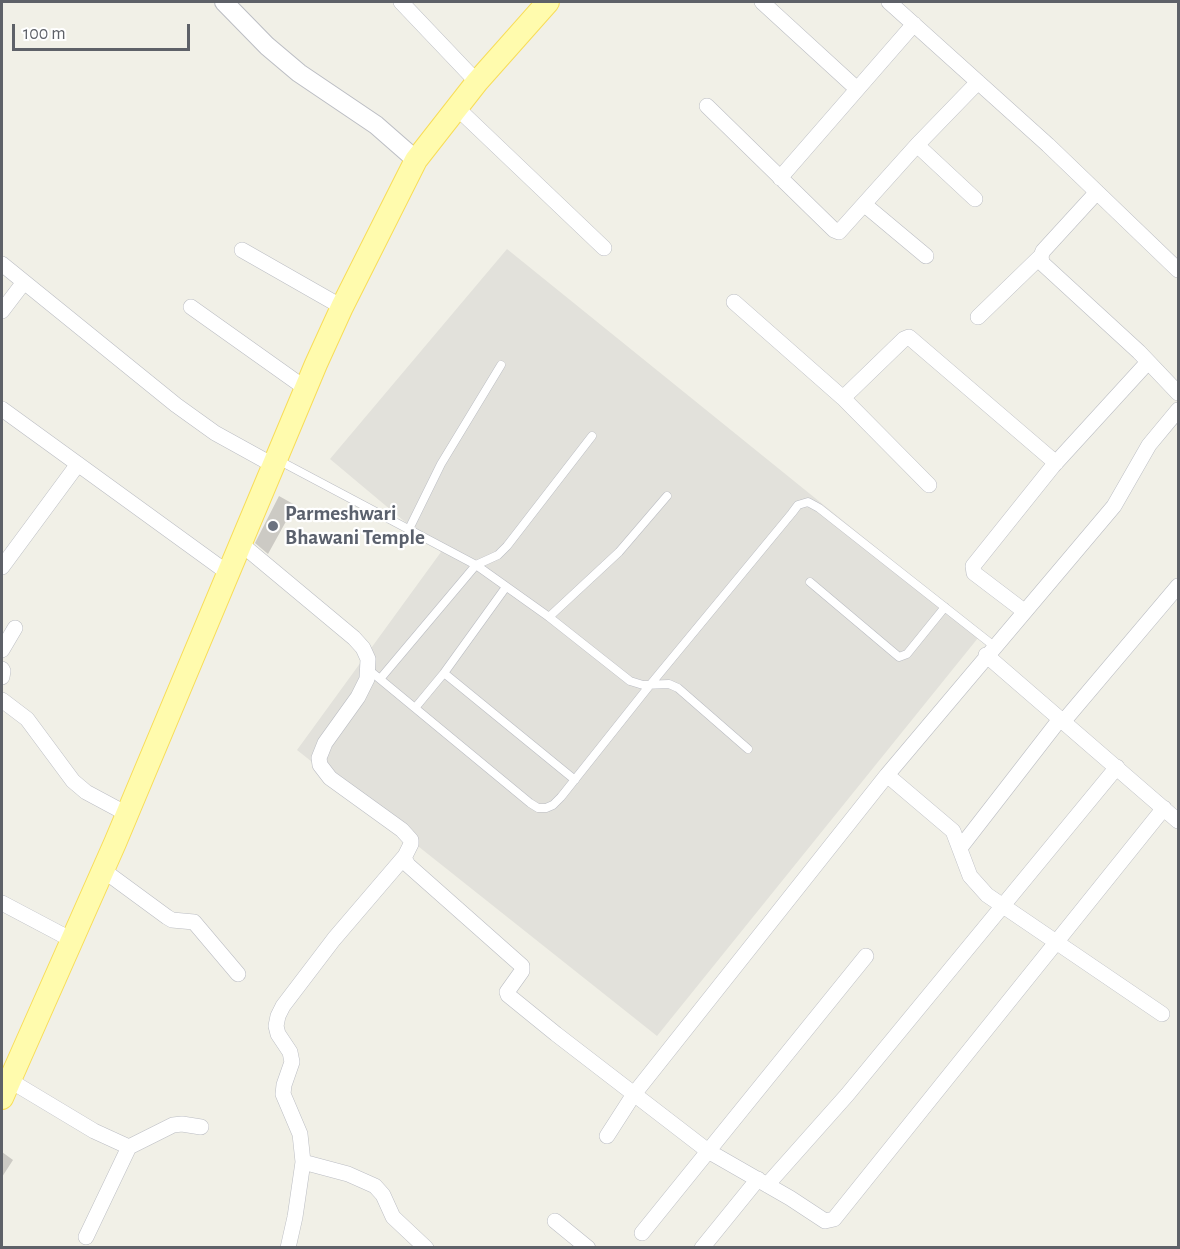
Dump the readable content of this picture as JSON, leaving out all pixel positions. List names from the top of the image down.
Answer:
{
  "places": ["Parmeshwari Bhawani Temple"],
  "scale_bar": "100 m"
}
